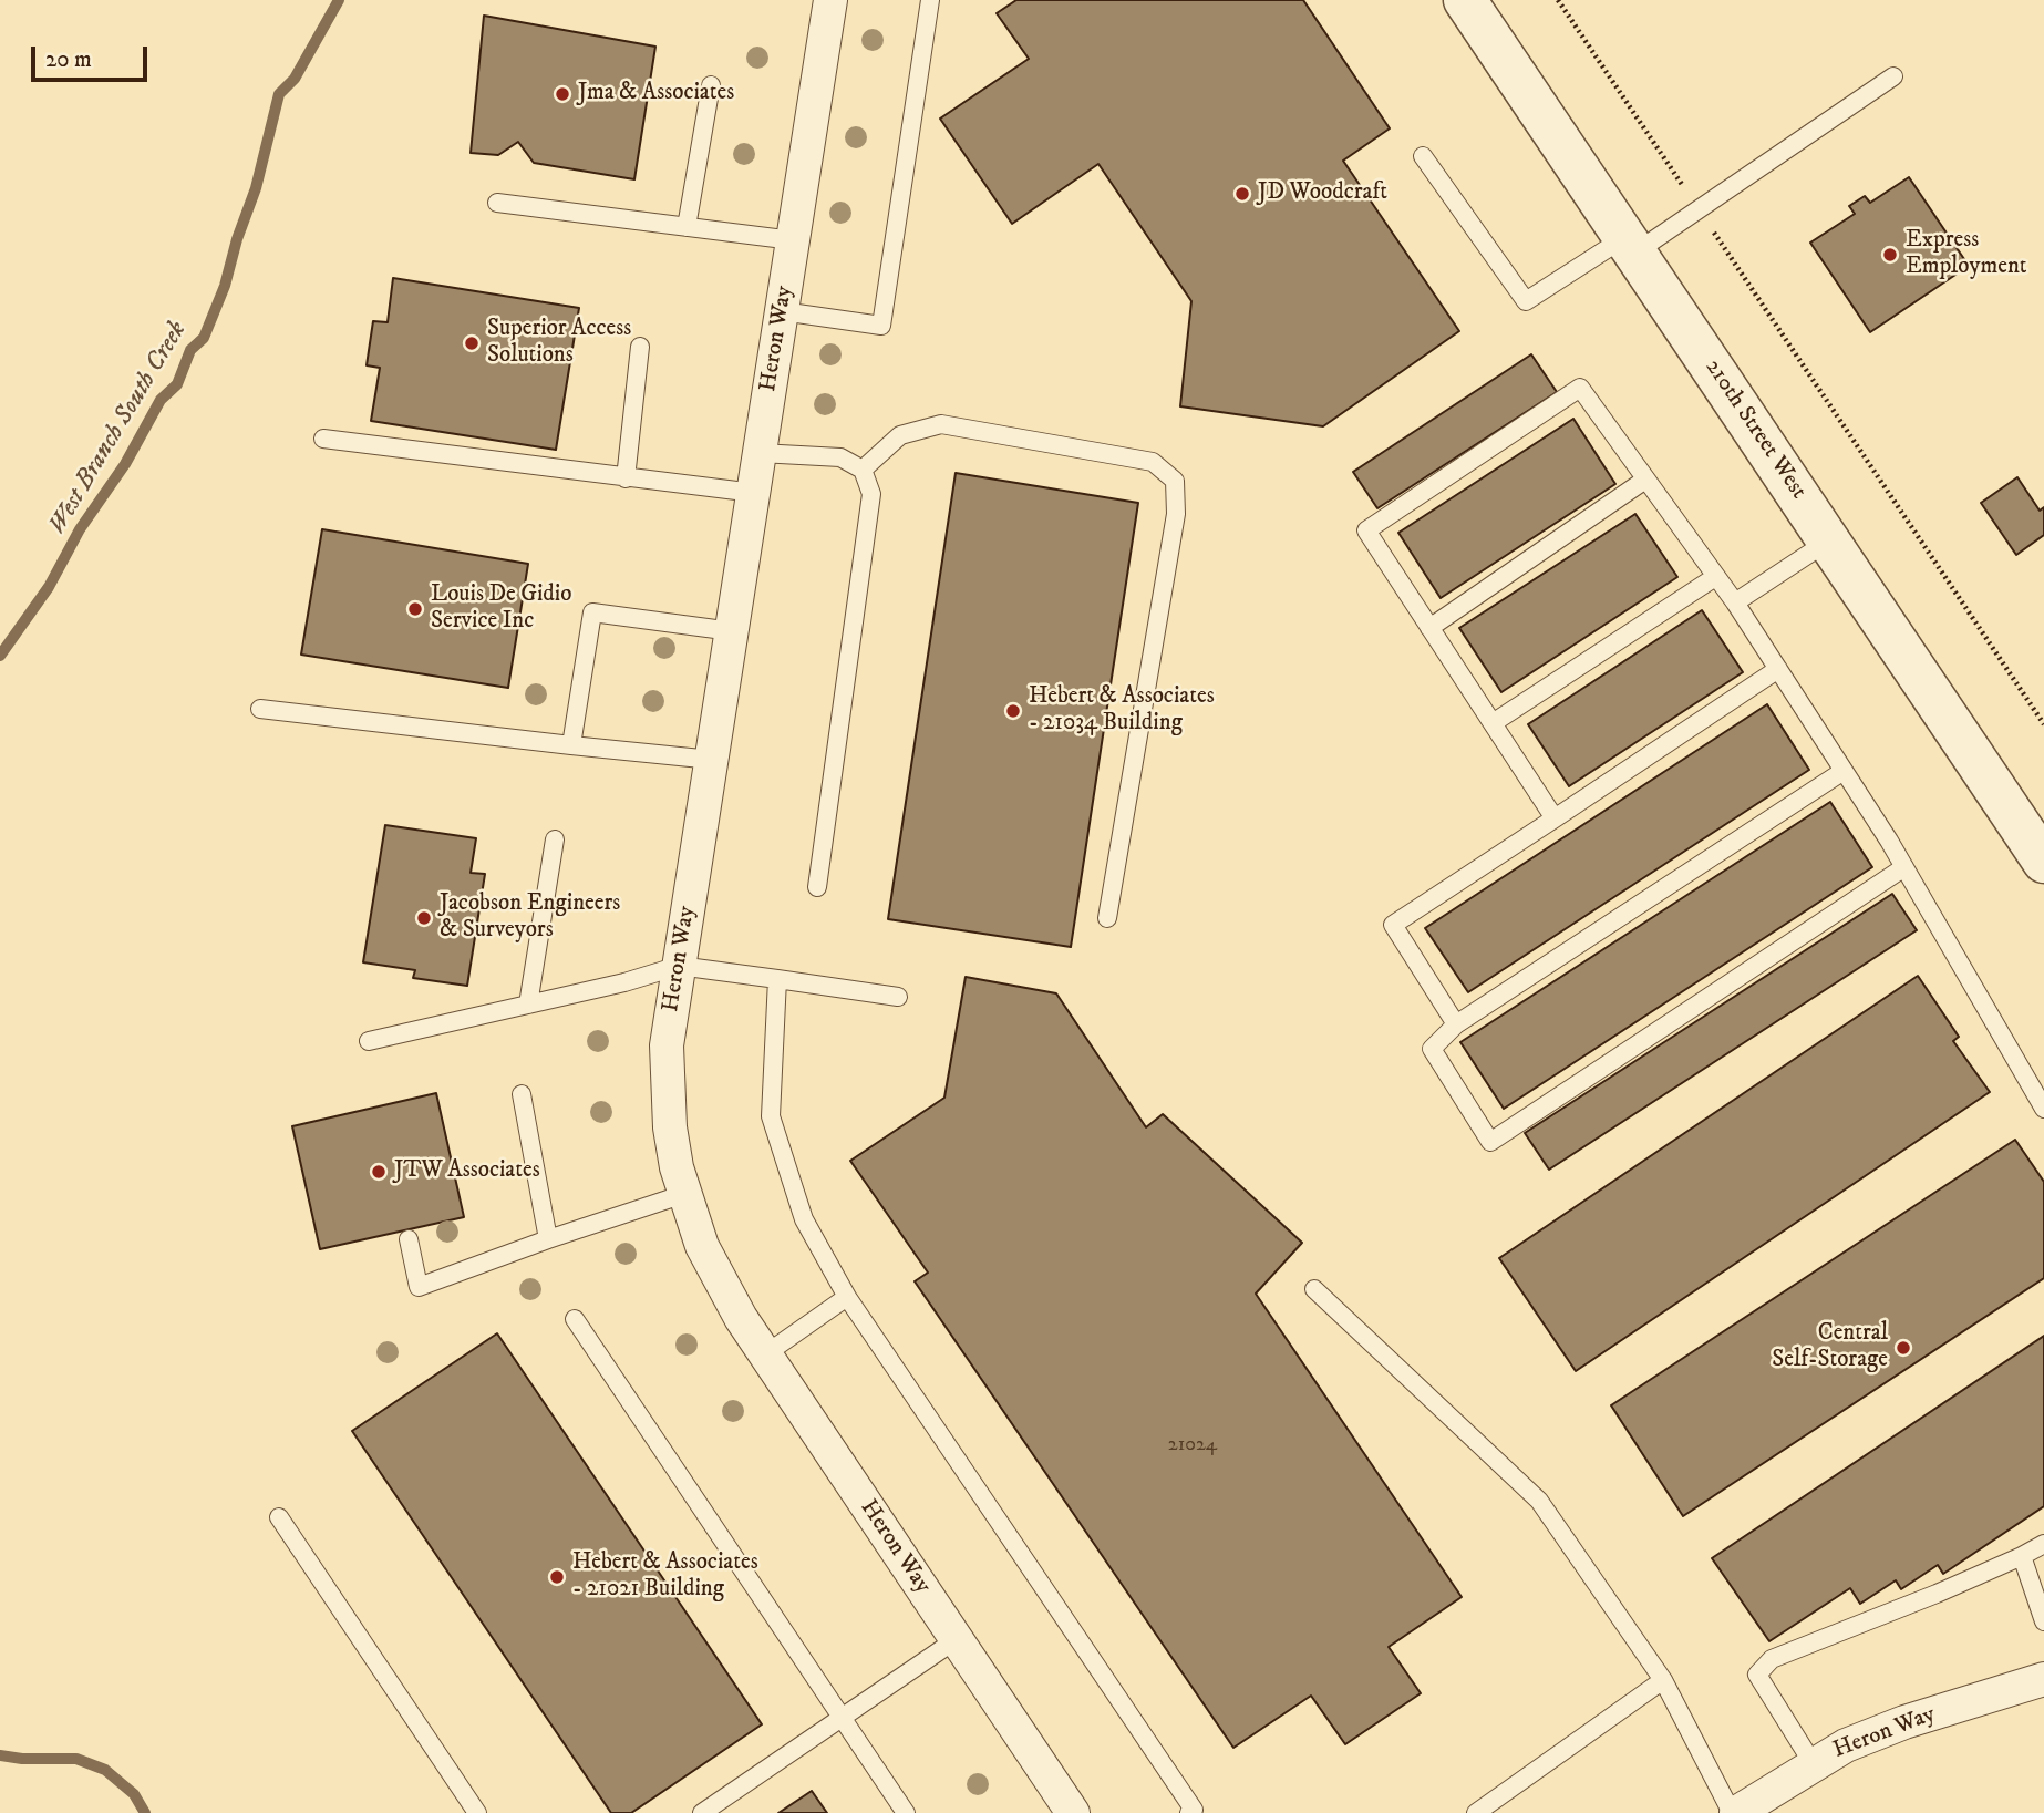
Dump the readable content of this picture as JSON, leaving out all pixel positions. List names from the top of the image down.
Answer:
{
  "streets": {
    "street": ["Heron Way", "210th Street West"]
  },
  "water": ["West Branch South Creek"],
  "places": [
    "Jma & Associates",
    "JD Woodcraft",
    "Express Employment",
    "Superior Access Solutions",
    "Louis De Gidio Service Inc",
    "Hebert & Associates - 21034 Building",
    "Jacobson Engineers & Surveyors",
    "JTW Associates",
    "Central Self-Storage",
    "Hebert & Associates - 21021 Building"
  ],
  "house_numbers": ["21024"],
  "scale_bar": "20 m"
}
